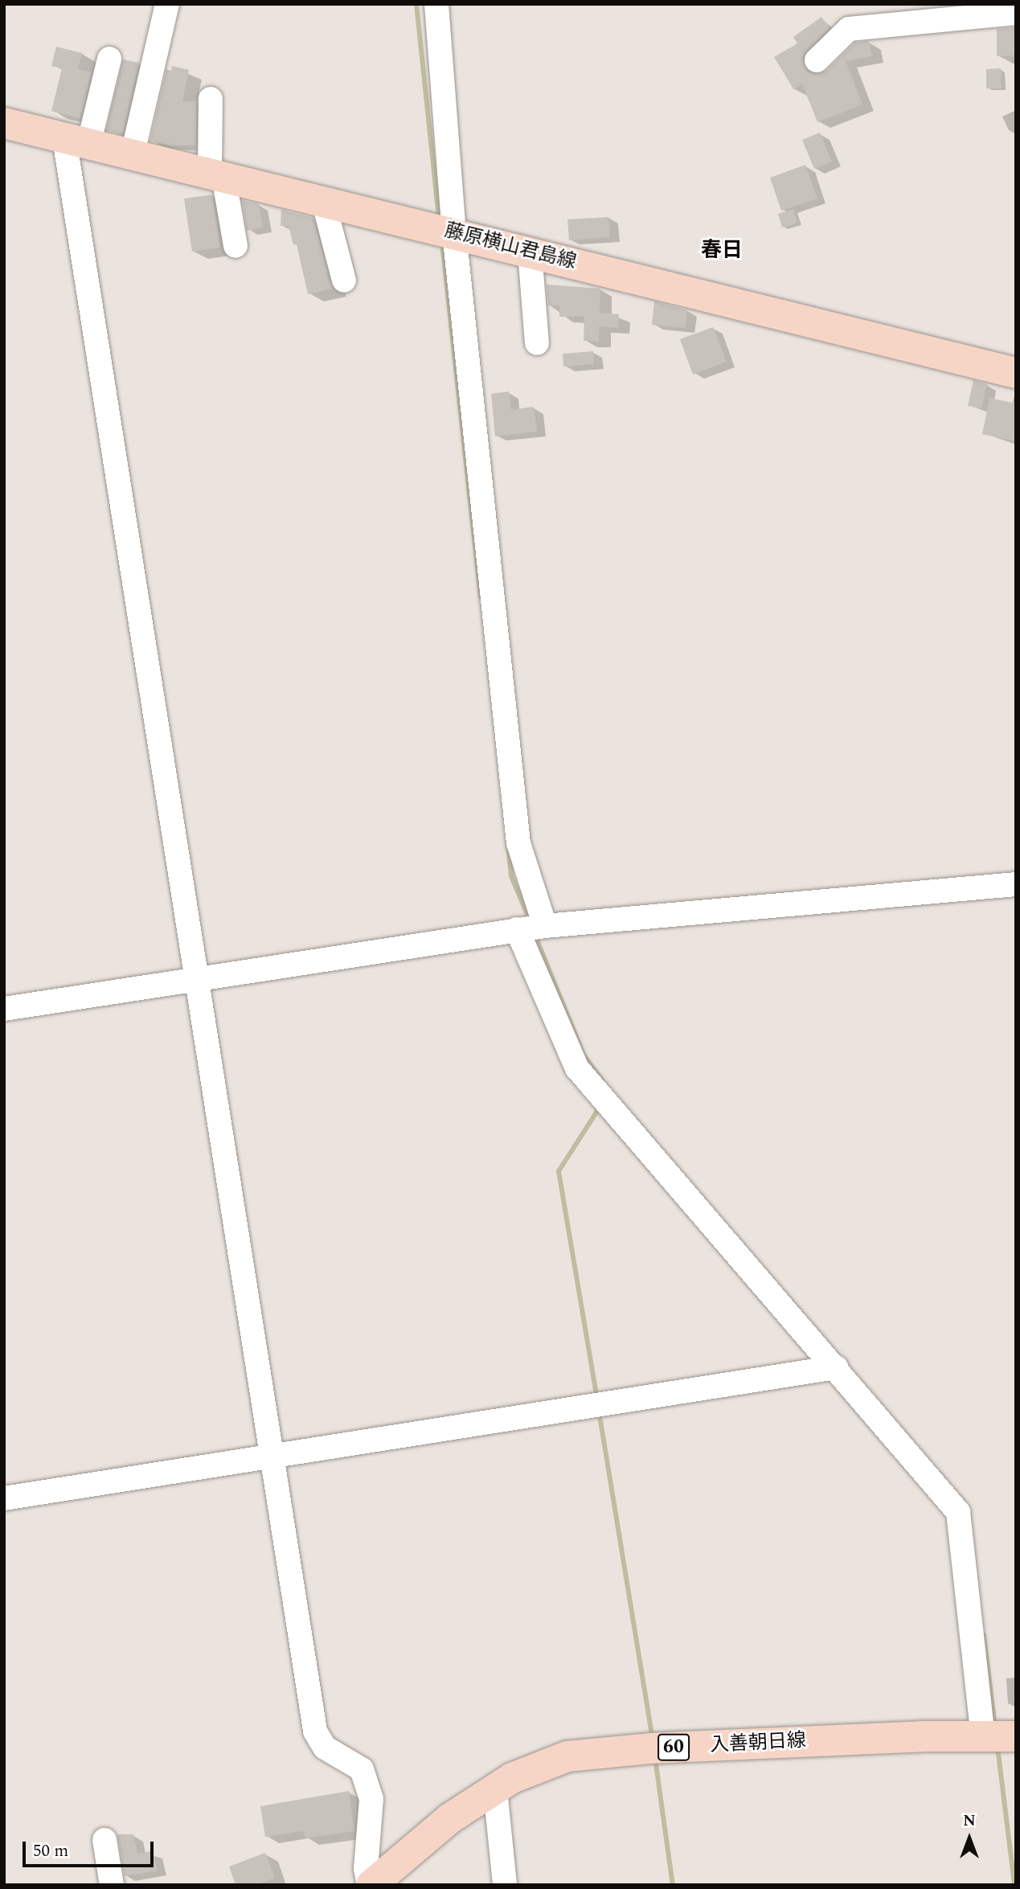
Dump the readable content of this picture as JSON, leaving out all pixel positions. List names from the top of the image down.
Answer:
{
  "streets": {
    "main road": ["藤原横山君島線", "入善朝日線", "60"]
  },
  "districts": ["春日"],
  "scale_bar": "50 m",
  "north": "top"
}
